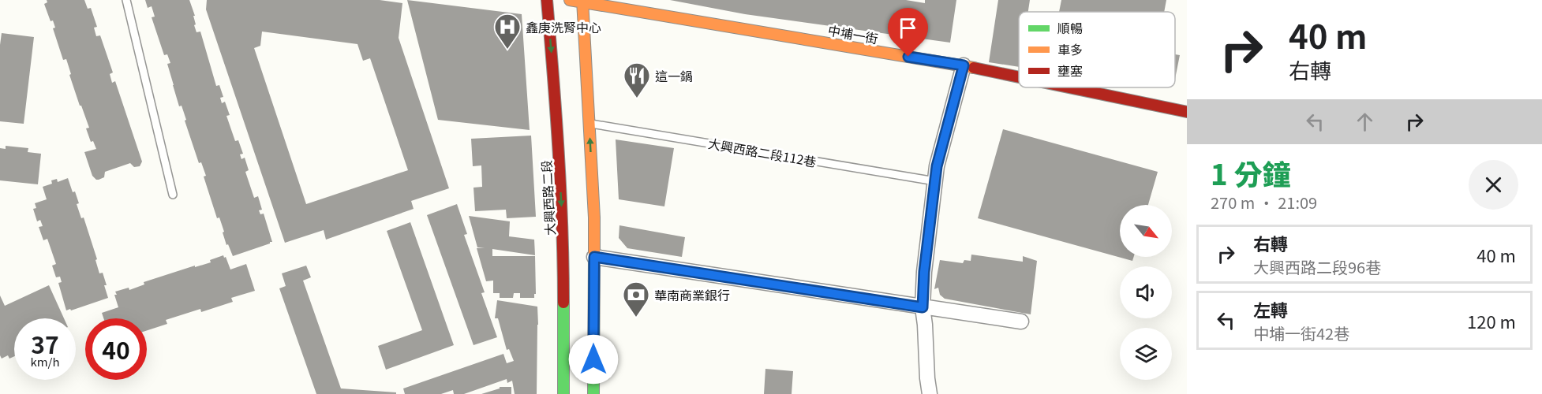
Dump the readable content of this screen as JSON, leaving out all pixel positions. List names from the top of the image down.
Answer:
{
  "streets": {
    "street": ["中埔一街", "大興西路二段"],
    "lane": ["大興西路二段112巷"]
  },
  "places": {
    "hospital": ["鑫庚洗腎中心"],
    "restaurant": ["這一鍋"],
    "bank": ["華南商業銀行"]
  },
  "legend": ["順暢", "車多", "壅塞"],
  "north": "bottom right",
  "page": {
    "turn": ["40 m", "右轉"],
    "heading": ["1 分鐘", "270 m · 21:09"],
    "list": [
      {
        "name": "右轉",
        "note": "大興西路二段96巷",
        "value": "40 m"
      },
      {
        "name": "左轉",
        "note": "中埔一街42巷",
        "value": "120 m"
      }
    ],
    "speed": "37 km/h",
    "limit": "40"
  }
}
